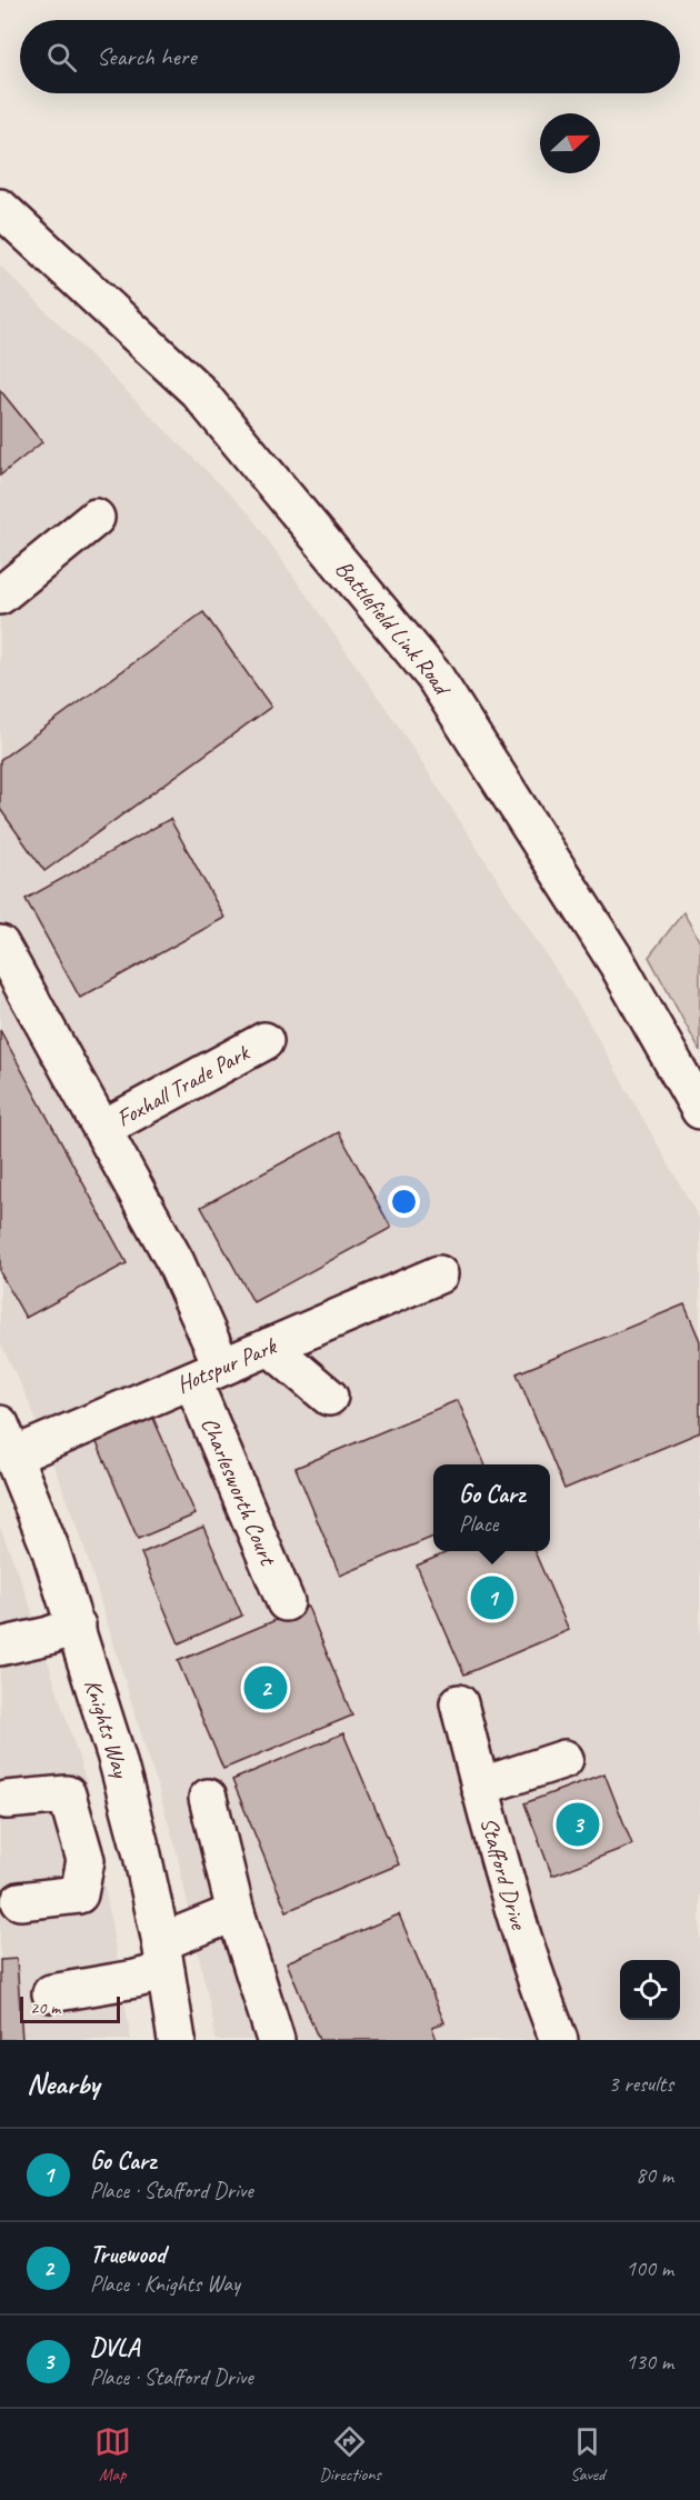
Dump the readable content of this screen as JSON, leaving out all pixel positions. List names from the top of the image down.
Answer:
{
  "streets": {
    "street": [
      "Battlefield Link Road",
      "Foxhall Trade Park",
      "Hotspur Park",
      "Charlesworth Court",
      "Knights Way",
      "Stafford Drive"
    ]
  },
  "crossings": [
    ["Foxhall Trade Park", "Charlesworth Court"],
    ["Hotspur Park", "Charlesworth Court"],
    ["Hotspur Park", "Knights Way"]
  ],
  "scale_bar": "20 m",
  "north": "right",
  "page": {
    "search": "Search here",
    "popup": ["Go Carz", "Place"],
    "pins": ["1", "2", "3"],
    "scale": "20 m",
    "heading": ["Nearby", "3 results"],
    "list": [
      {
        "mark": "1",
        "name": "Go Carz",
        "note": "Place · Stafford Drive",
        "value": "80 m"
      },
      {
        "mark": "2",
        "name": "Truewood",
        "note": "Place · Knights Way",
        "value": "100 m"
      },
      {
        "mark": "3",
        "name": "DVLA",
        "note": "Place · Stafford Drive",
        "value": "130 m"
      }
    ],
    "nav": ["Map", "Directions", "Saved"]
  }
}
